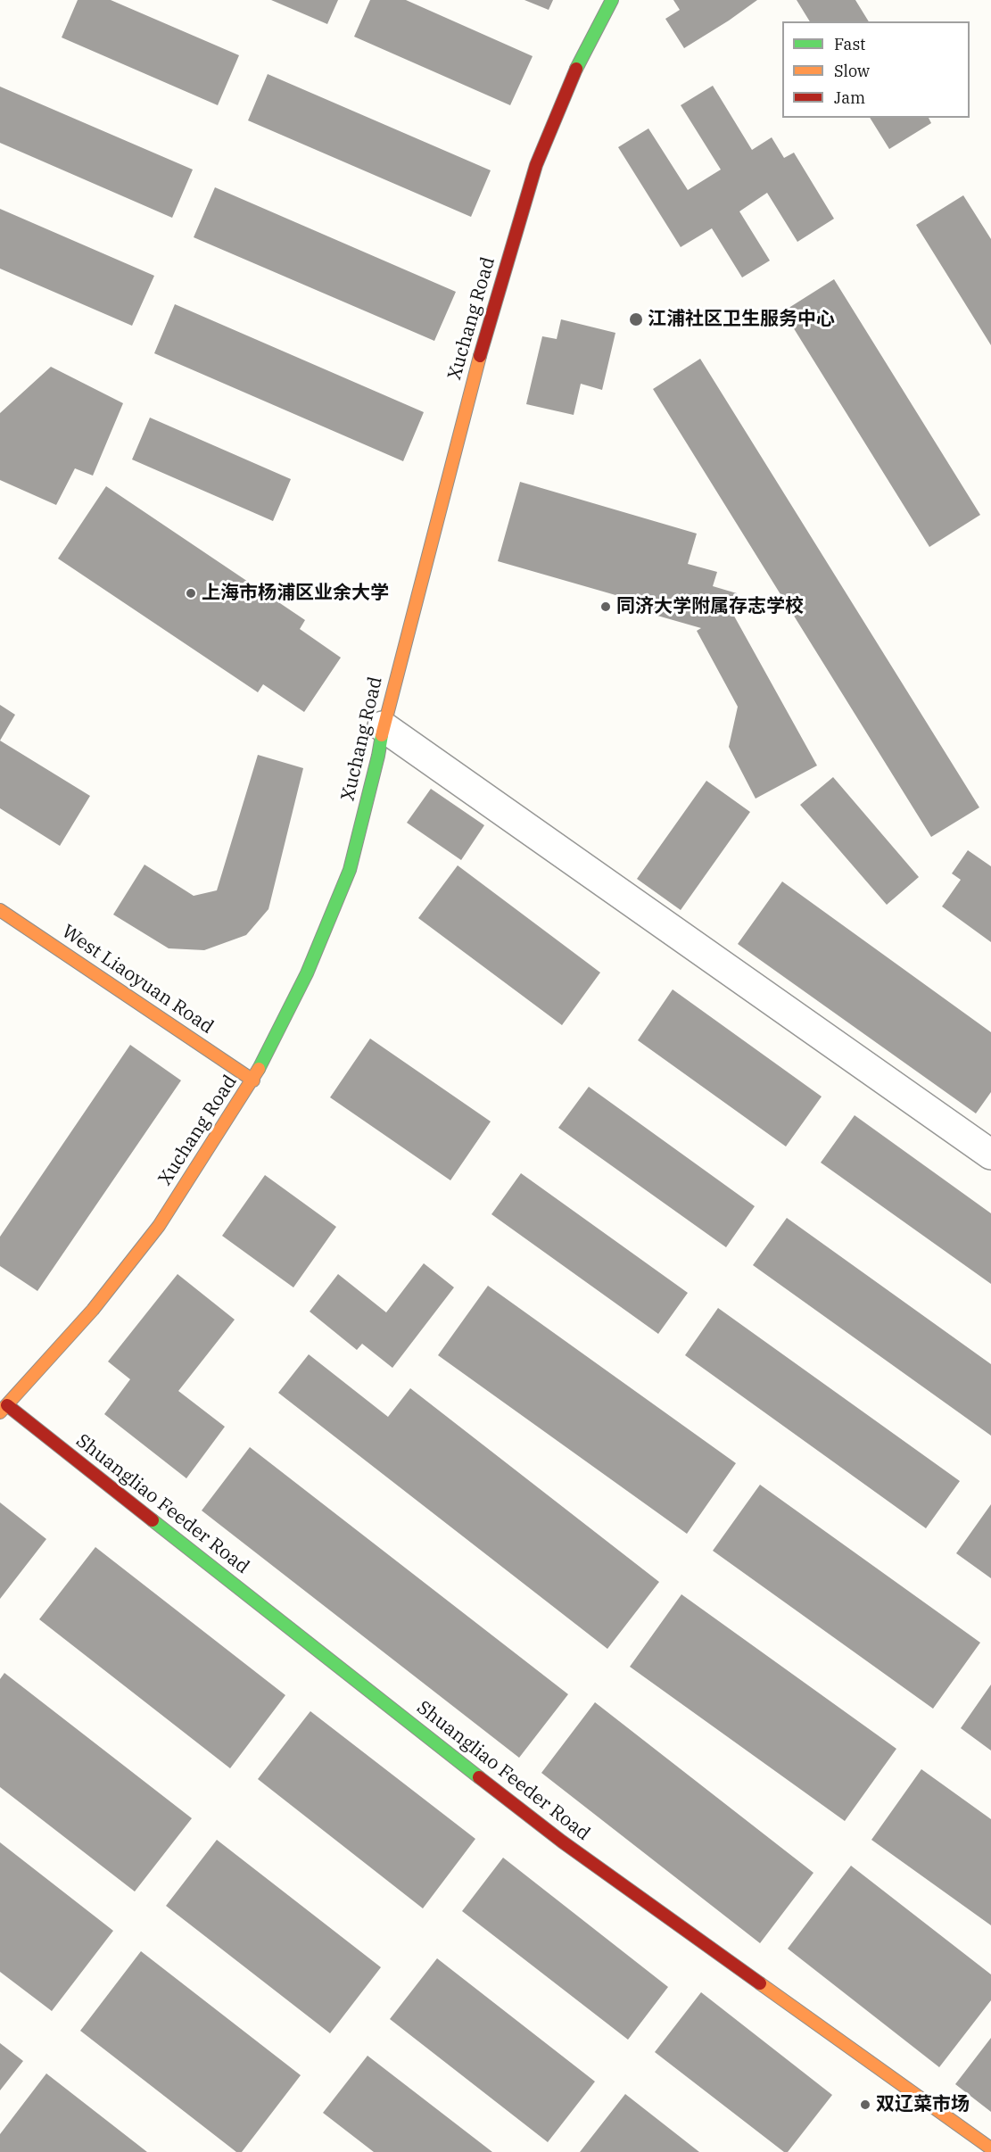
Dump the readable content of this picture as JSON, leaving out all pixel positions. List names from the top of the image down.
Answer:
{
  "streets": {
    "street": ["Xuchang Road", "West Liaoyuan Road", "Shuangliao Feeder Road"]
  },
  "crossings": [
    ["Xuchang Road", "West Liaoyuan Road"],
    ["Xuchang Road", "Shuangliao Feeder Road"]
  ],
  "places": [
    "江浦社区卫生服务中心",
    "上海市杨浦区业余大学",
    "同济大学附属存志学校",
    "双辽菜市场"
  ],
  "legend": ["Fast", "Slow", "Jam"]
}
